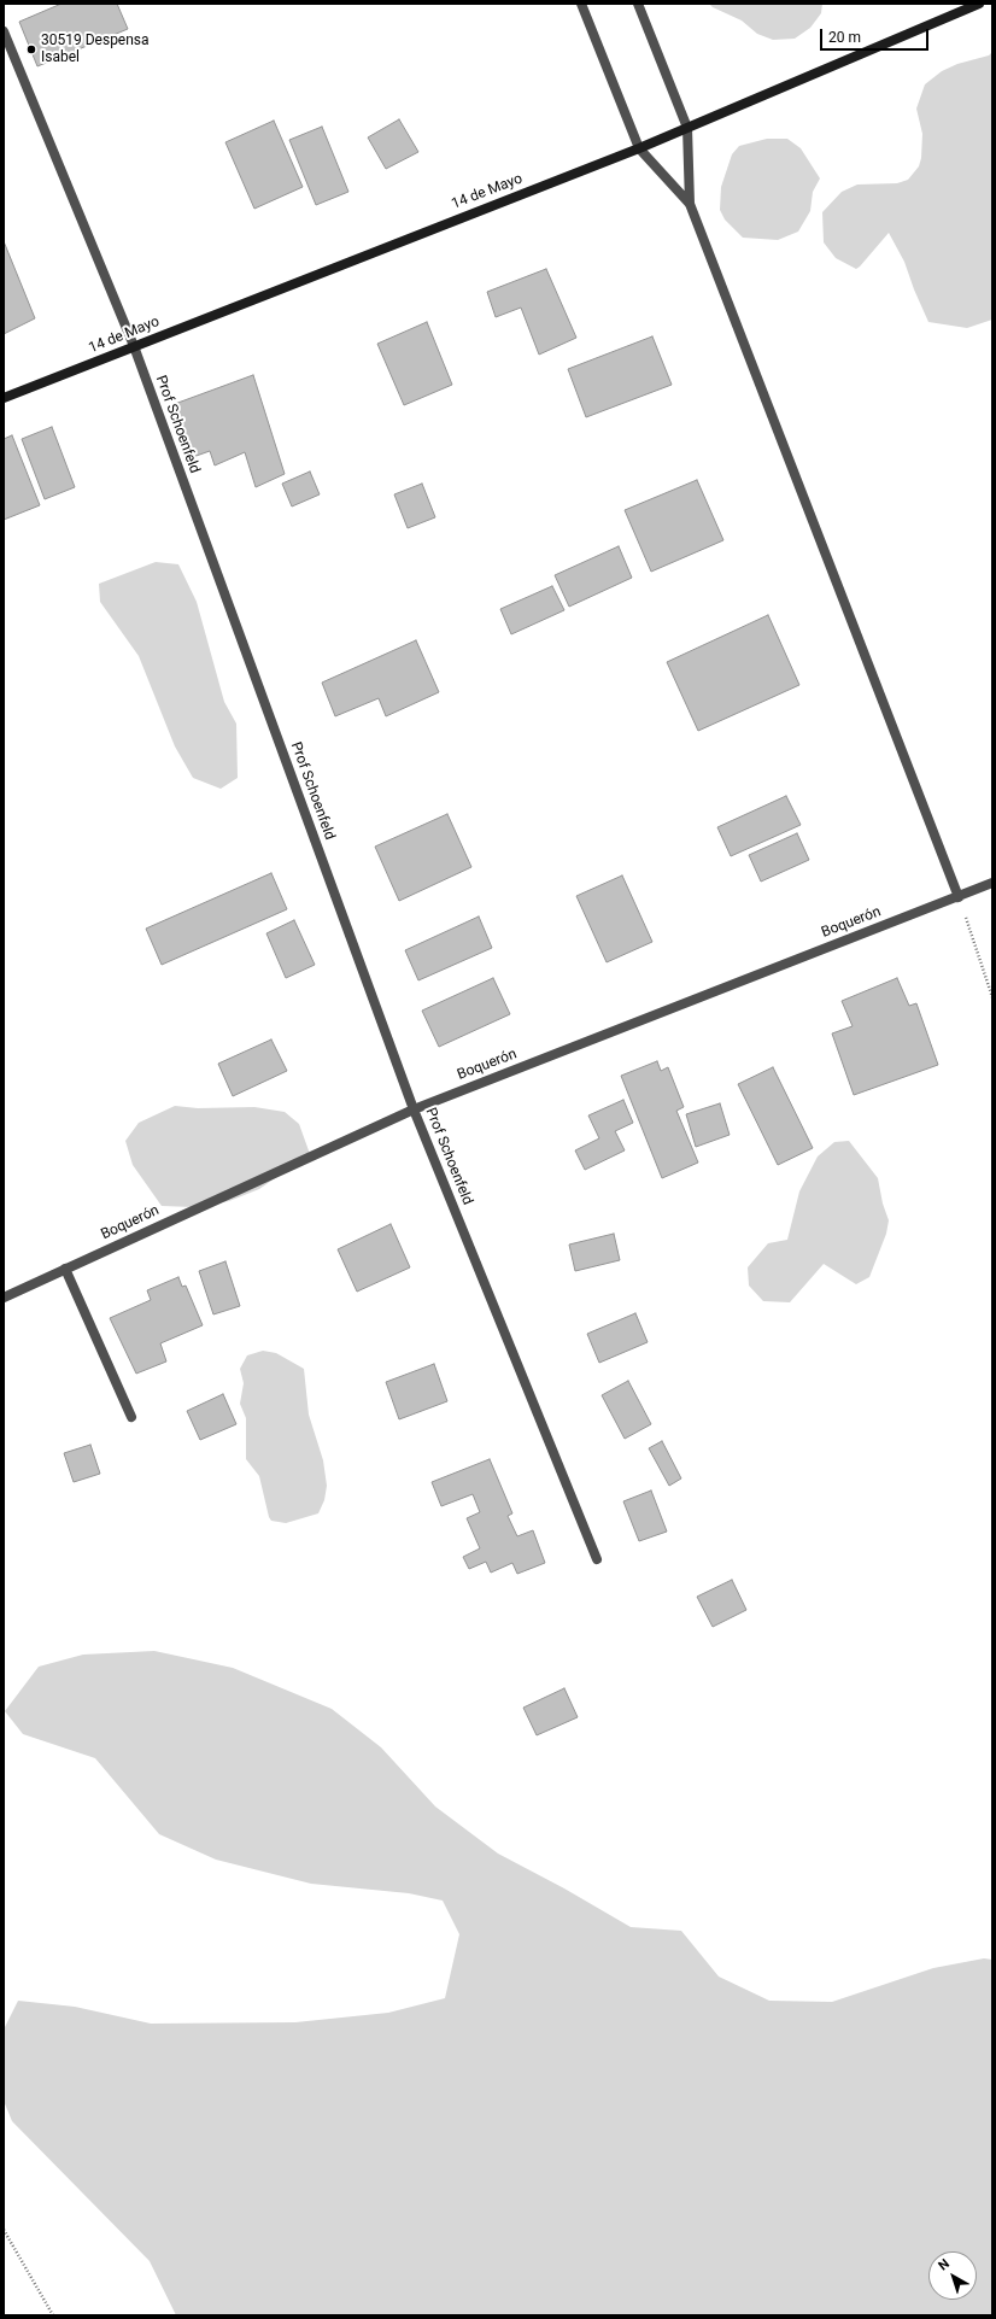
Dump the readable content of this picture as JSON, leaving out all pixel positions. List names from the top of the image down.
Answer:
{
  "streets": {
    "street": ["14 de Mayo", "Prof Schoenfeld", "Boquerón"]
  },
  "crossings": [
    ["14 de Mayo", "Prof Schoenfeld"],
    ["Prof Schoenfeld", "Boquerón"]
  ],
  "places": ["30519 Despensa Isabel"],
  "scale_bar": "20 m",
  "north": "top left"
}
